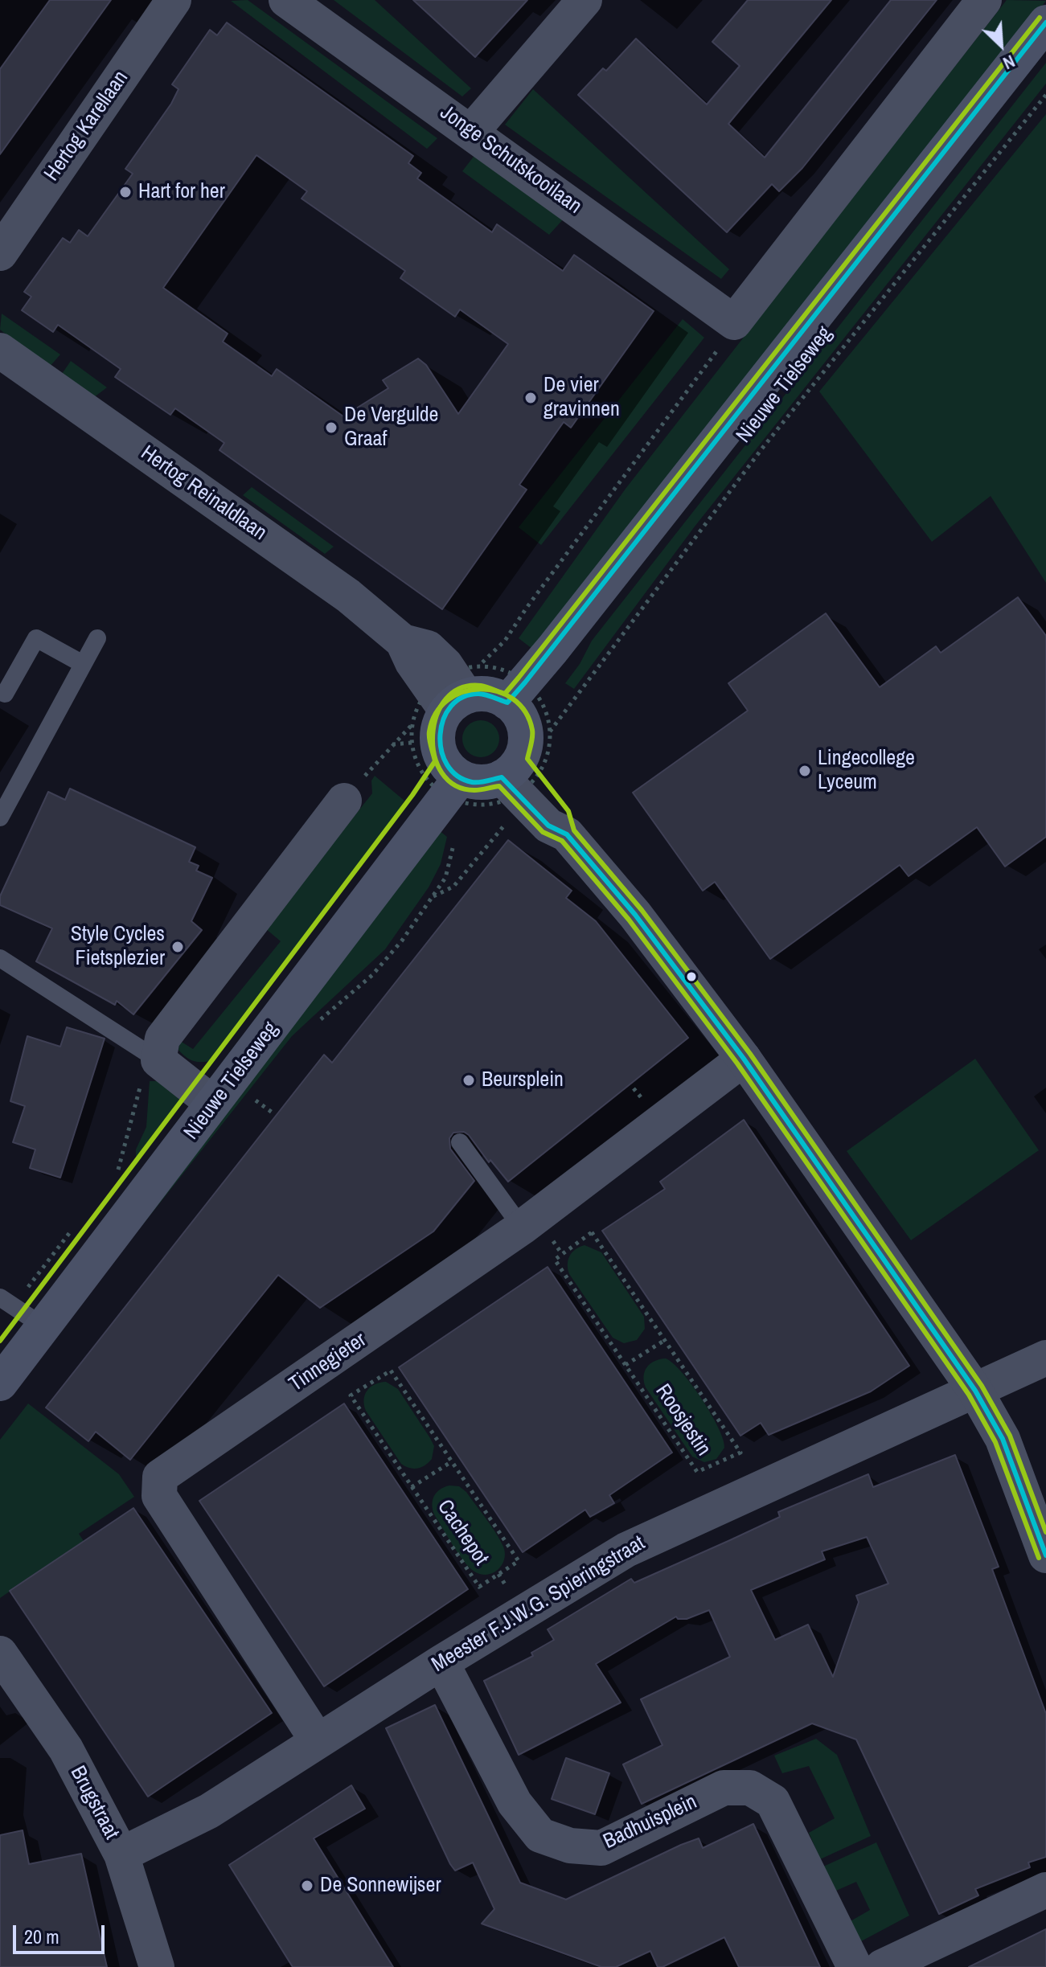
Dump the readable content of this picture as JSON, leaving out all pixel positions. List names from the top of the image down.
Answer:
{
  "streets": {
    "main road": ["Nieuwe Tielseweg"],
    "street": [
      "Hertog Karellaan",
      "Jonge Schutskooilaan",
      "Hertog Reinaldlaan",
      "Tinnegieter",
      "Meester F.J.W.G. Spieringstraat",
      "Brugstraat",
      "Badhuisplein"
    ],
    "path": ["Roosjestin", "Cachepot"]
  },
  "crossings": [
    ["Nieuwe Tielseweg", "Hertog Reinaldlaan"],
    ["Tinnegieter", "Meester F.J.W.G. Spieringstraat"],
    ["Meester F.J.W.G. Spieringstraat", "Brugstraat"],
    ["Meester F.J.W.G. Spieringstraat", "Badhuisplein"]
  ],
  "places": [
    "Hart for her",
    "De vier gravinnen",
    "De Vergulde Graaf",
    "Lingecollege Lyceum",
    "Style Cycles Fietsplezier",
    "Beursplein",
    "De Sonnewijser"
  ],
  "scale_bar": "20 m",
  "north": "bottom right"
}
